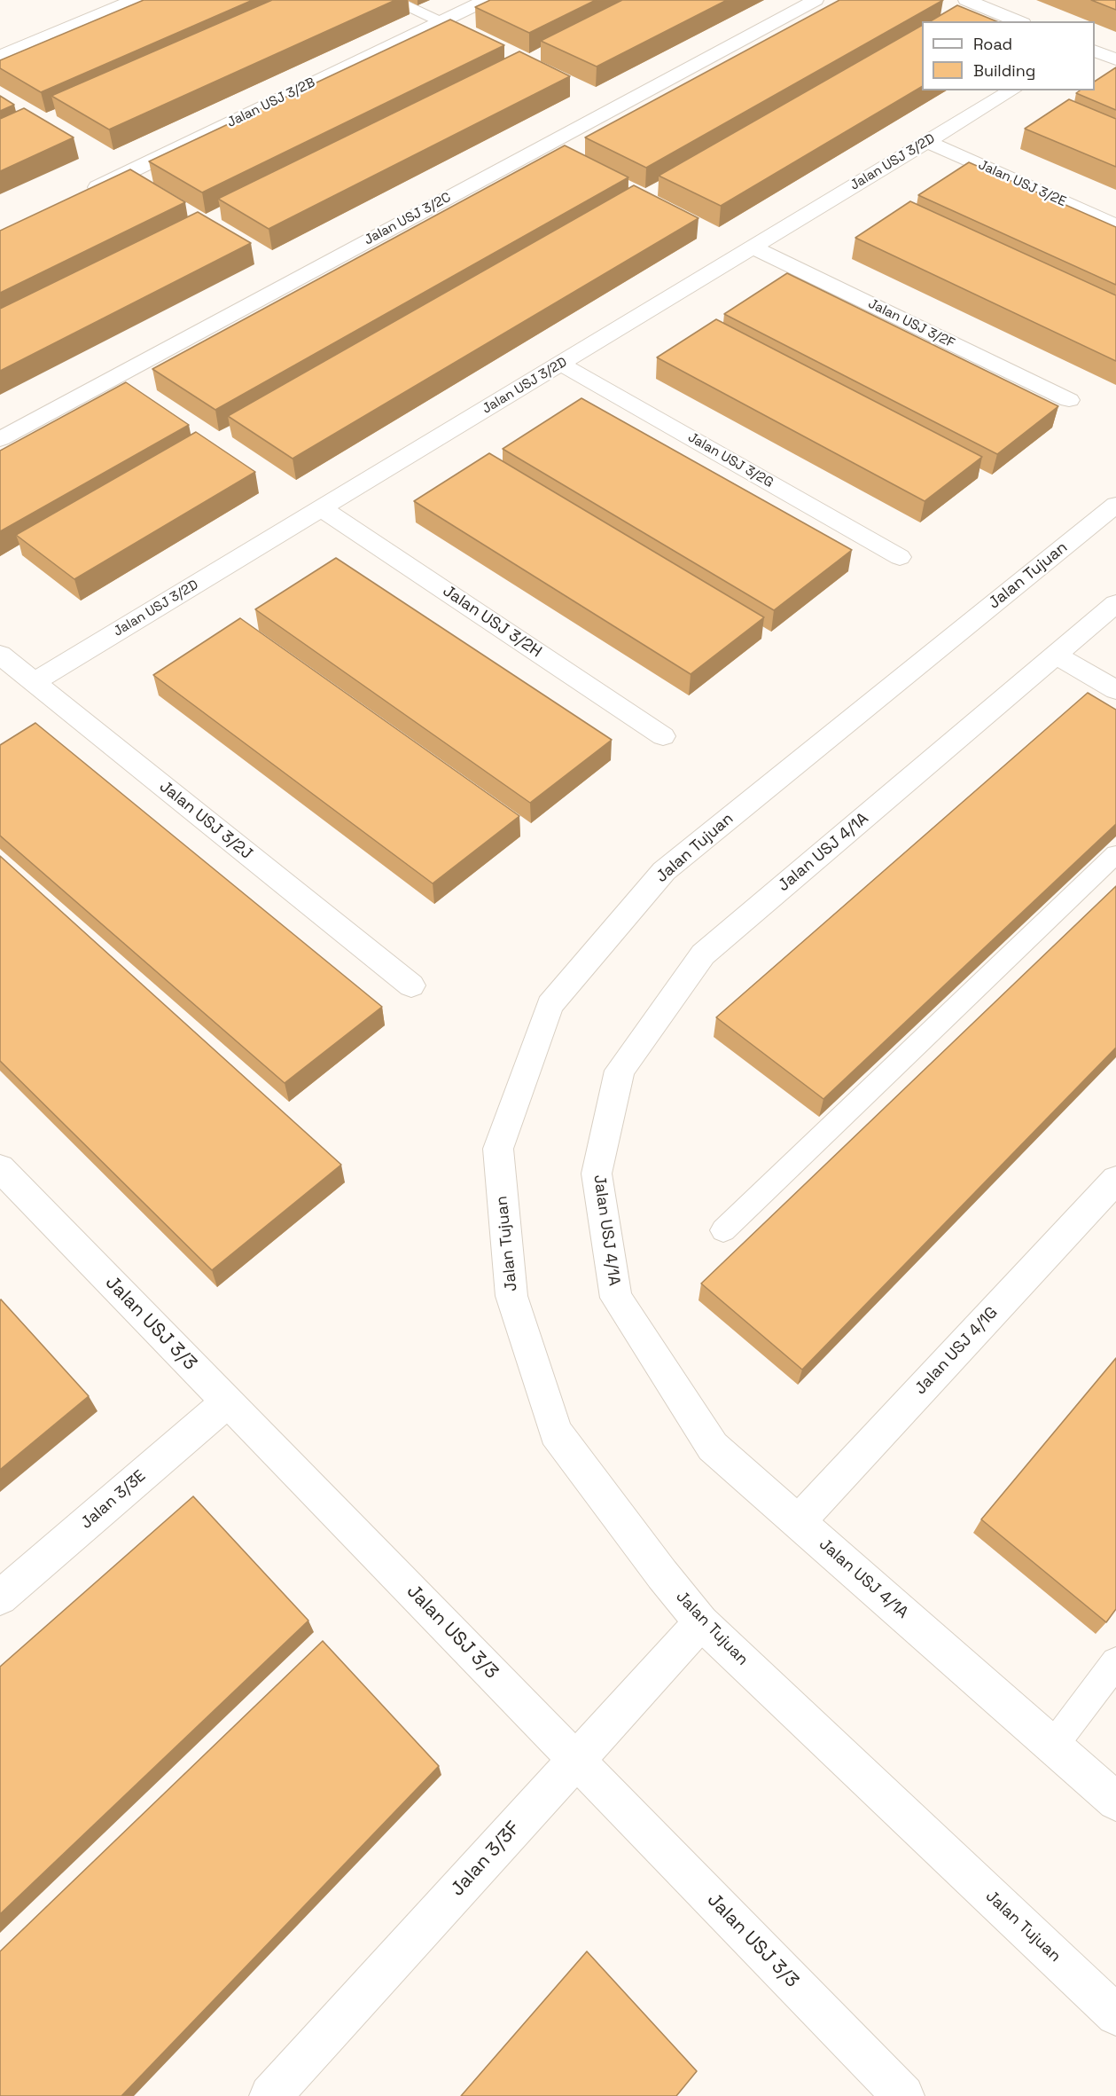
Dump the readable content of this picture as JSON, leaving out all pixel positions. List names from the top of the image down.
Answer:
{
  "streets": {
    "street": [
      "Jalan USJ 3/2B",
      "Jalan USJ 3/2D",
      "Jalan USJ 3/2E",
      "Jalan USJ 3/2C",
      "Jalan USJ 3/2F",
      "Jalan USJ 3/2G",
      "Jalan Tujuan",
      "Jalan USJ 3/2H",
      "Jalan USJ 3/2J",
      "Jalan USJ 4/1A",
      "Jalan USJ 3/3",
      "Jalan USJ 4/1G",
      "Jalan 3/3E",
      "Jalan 3/3F"
    ]
  },
  "crossings": [
    ["Jalan USJ 3/2D", "Jalan USJ 3/2E"],
    ["Jalan USJ 3/2D", "Jalan USJ 3/2F"],
    ["Jalan USJ 3/2D", "Jalan USJ 3/2G"],
    ["Jalan USJ 3/2D", "Jalan USJ 3/2H"],
    ["Jalan USJ 3/2D", "Jalan USJ 3/2J"],
    ["Jalan Tujuan", "Jalan 3/3F"],
    ["Jalan USJ 4/1A", "Jalan USJ 4/1G"],
    ["Jalan USJ 3/3", "Jalan 3/3E"],
    ["Jalan USJ 3/3", "Jalan 3/3F"]
  ],
  "legend": ["Road", "Building"]
}
